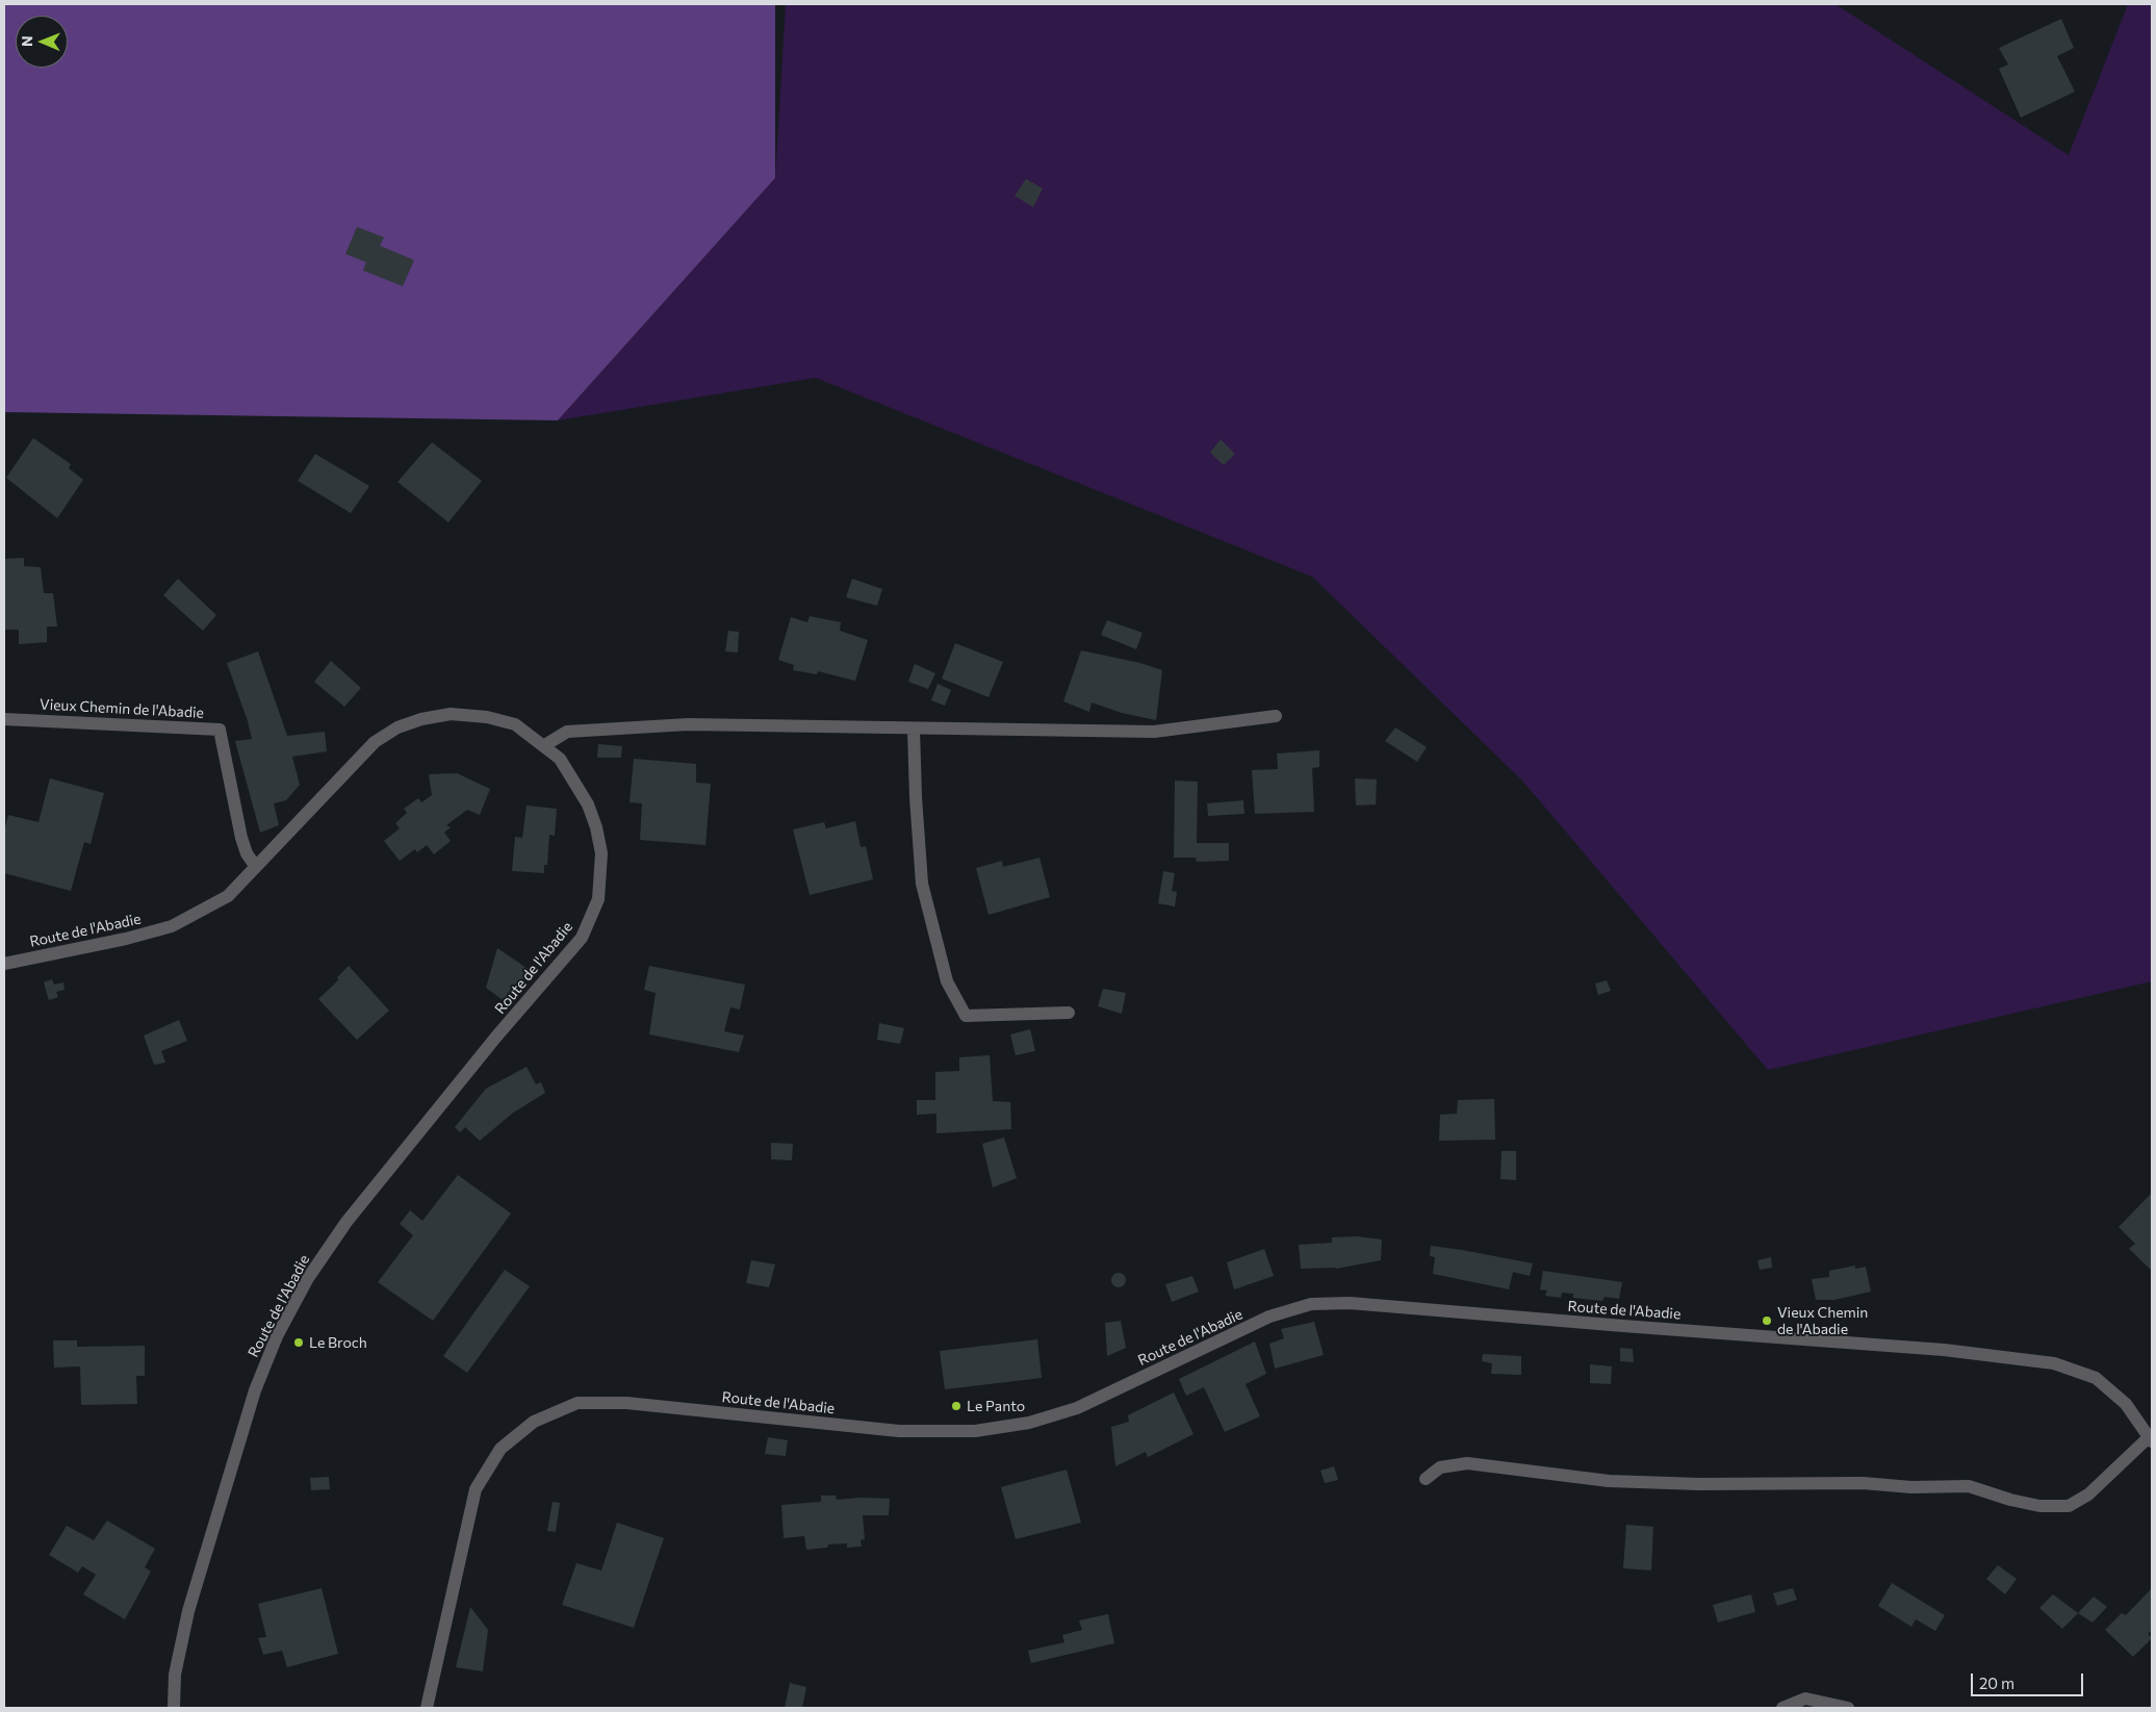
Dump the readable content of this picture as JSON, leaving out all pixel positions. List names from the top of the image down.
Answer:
{
  "streets": {
    "street": ["Vieux Chemin de l'Abadie", "Route de l'Abadie"]
  },
  "crossings": [
    ["Vieux Chemin de l'Abadie", "Route de l'Abadie"]
  ],
  "places": ["Vieux Chemin de l'Abadie", "Le Broch", "Le Panto"],
  "scale_bar": "20 m",
  "north": "left"
}
